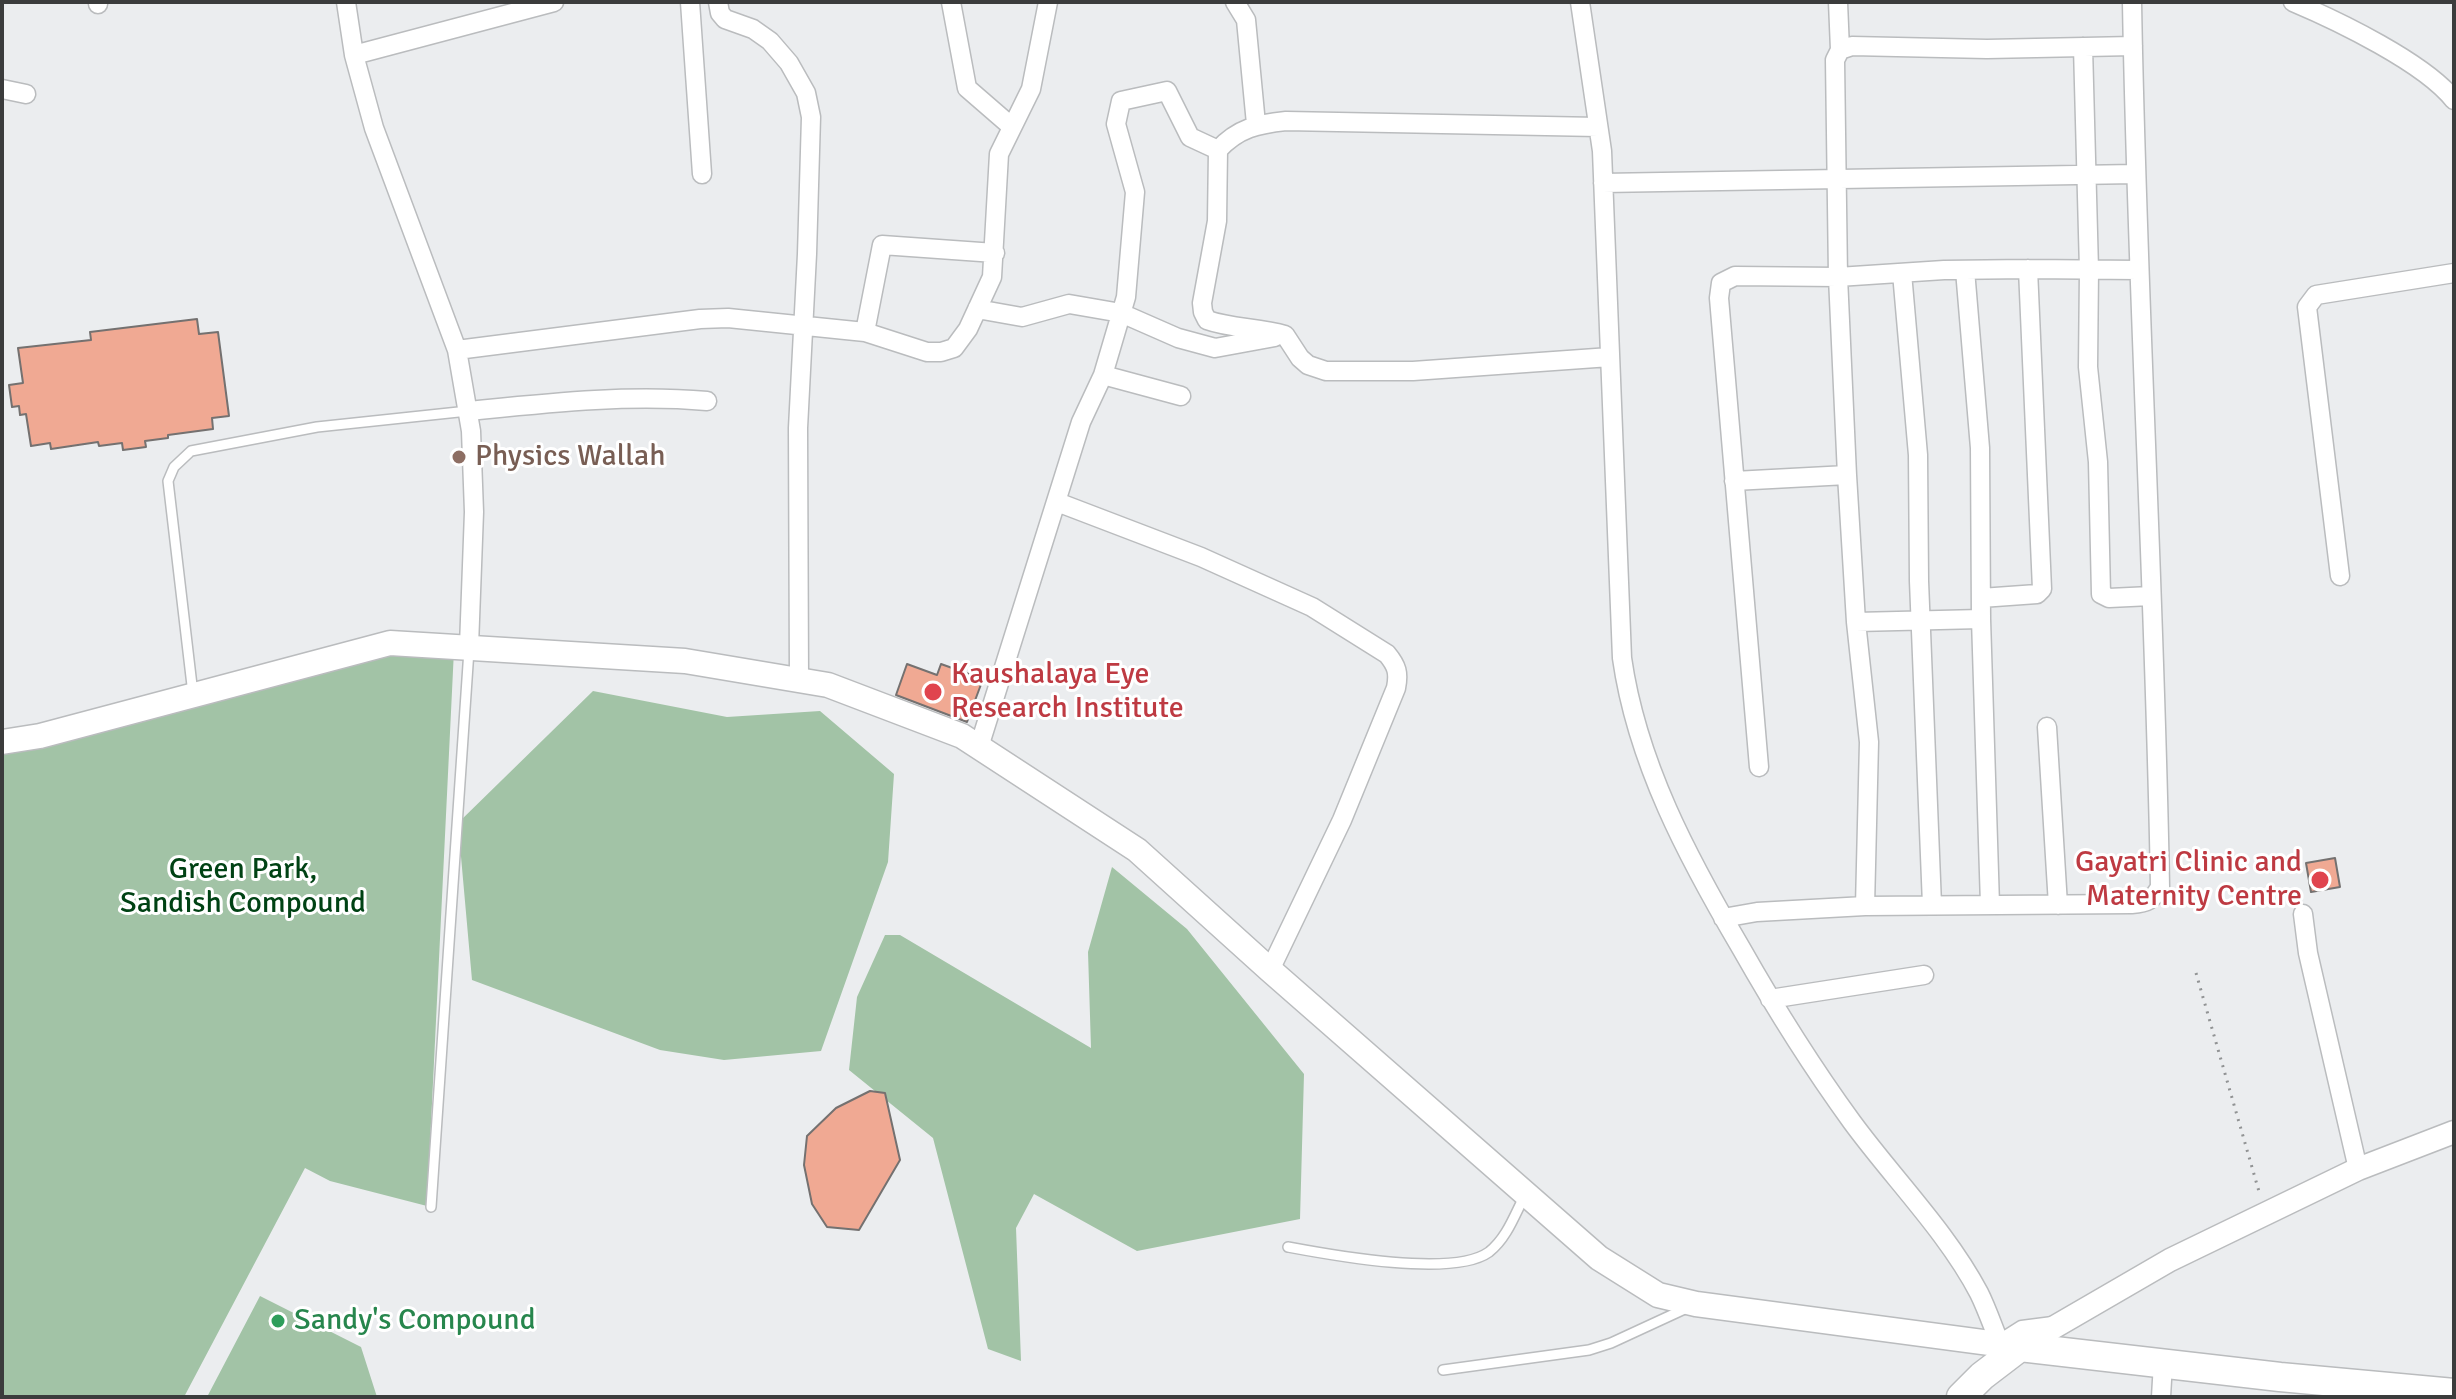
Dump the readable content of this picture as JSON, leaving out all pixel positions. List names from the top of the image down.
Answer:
{
  "parks": ["Green Park, Sandish Compound"],
  "places": [
    "Physics Wallah",
    "Kaushalaya Eye Research Institute",
    "Gayatri Clinic and Maternity Centre",
    "Sandy's Compound"
  ]
}
